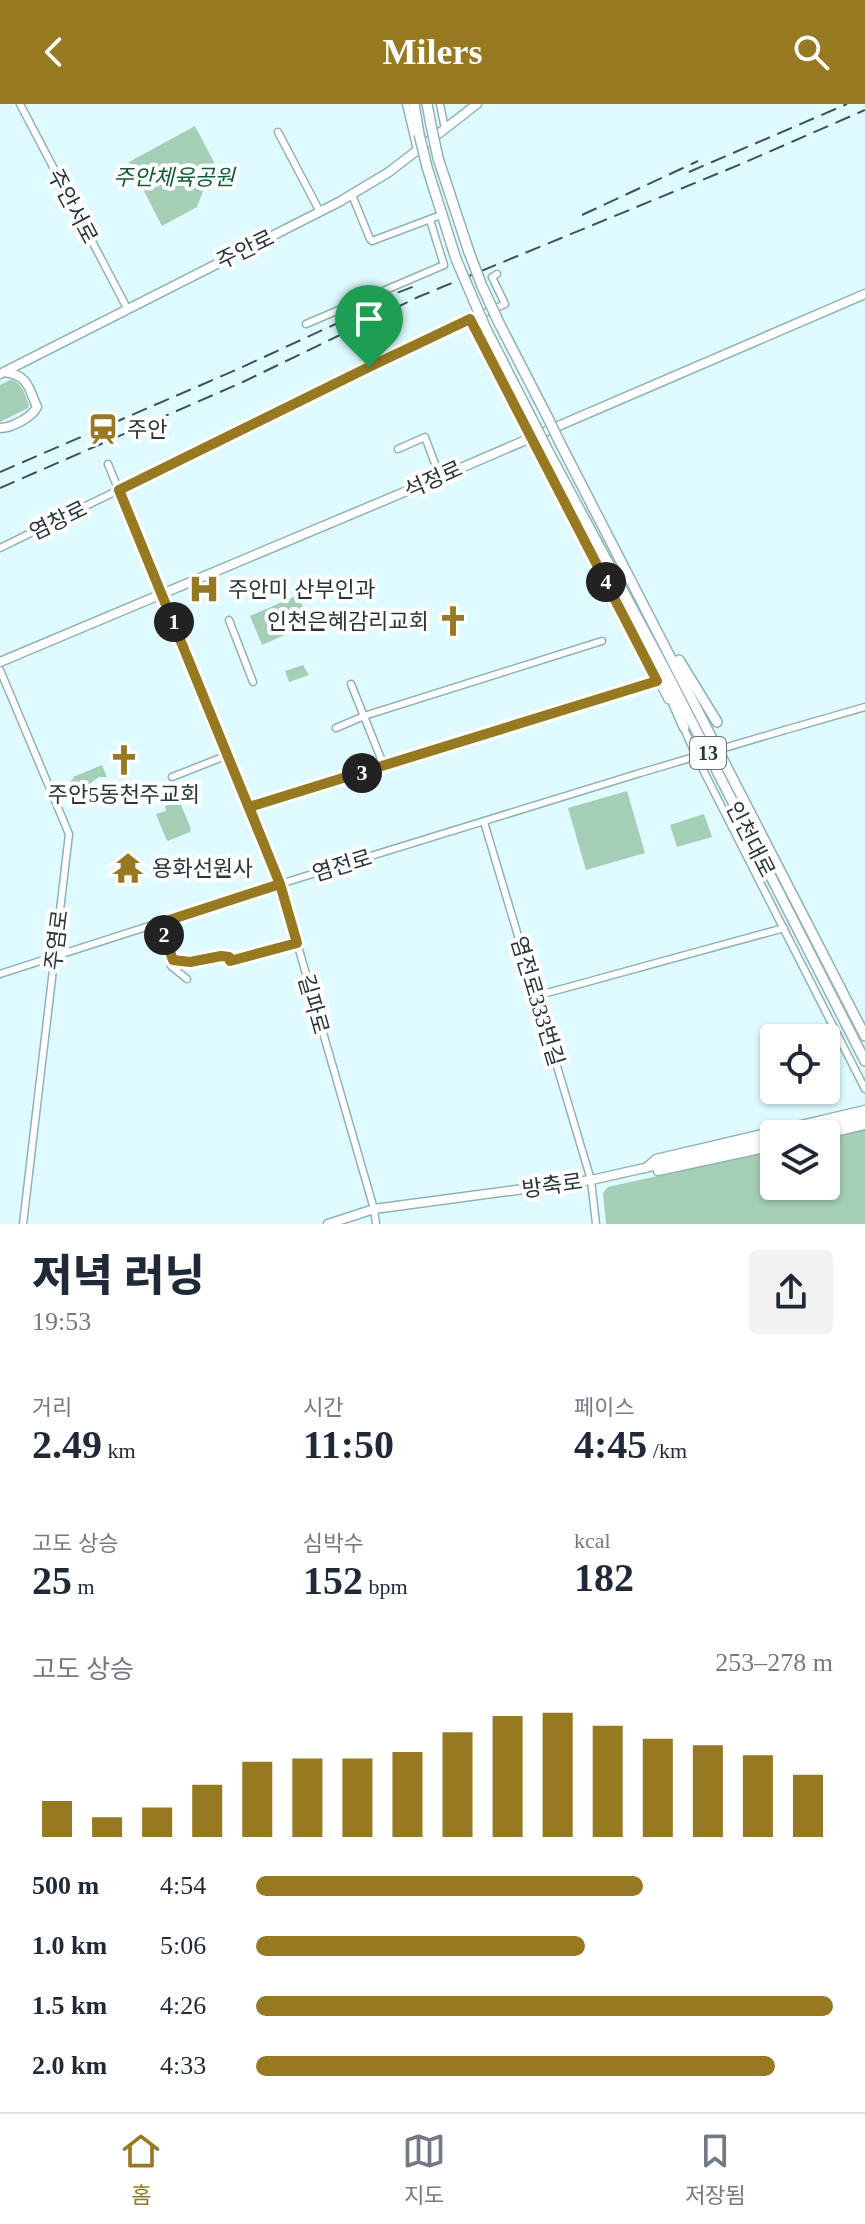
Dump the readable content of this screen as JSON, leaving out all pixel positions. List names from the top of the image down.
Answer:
{
  "streets": {
    "highway": ["13", "인천대로"],
    "main road": ["주안로", "석정로", "방축로"],
    "street": [
      "주안서로",
      "염창로",
      "염전로",
      "주염로",
      "염전로333번길",
      "길파로"
    ]
  },
  "crossings": [
    ["주안서로", "주안로"],
    ["석정로", "길파로"],
    ["염창로", "길파로"],
    ["13", "인천대로"],
    ["염전로", "주염로"],
    ["염전로", "염전로333번길"],
    ["염전로", "길파로"],
    ["염전로333번길", "방축로"],
    ["길파로", "방축로"]
  ],
  "parks": ["주안체육공원"],
  "places": {
    "station": ["주안"],
    "hospital": ["주안미 산부인과"],
    "church": ["인천은혜감리교회", "주안5동천주교회"],
    "temple": ["용화선원사"]
  },
  "page": {
    "header": "Milers",
    "pins": [
      "4",
      "1",
      "3",
      "2"
    ],
    "heading": ["저녁 러닝", "19:53"],
    "stats": [
      ["거리", "2.49 km"],
      ["시간", "11:50"],
      ["페이스", "4:45 /km"],
      ["고도 상승", "25 m"],
      ["심박수", "152 bpm"],
      ["kcal", "182"]
    ],
    "chart": ["고도 상승", "253–278 m"],
    "list": [
      {
        "name": "500 m",
        "note": "4:54"
      },
      {
        "name": "1.0 km",
        "note": "5:06"
      },
      {
        "name": "1.5 km",
        "note": "4:26"
      },
      {
        "name": "2.0 km",
        "note": "4:33"
      }
    ],
    "tabs": ["홈", "지도", "저장됨"]
  }
}
